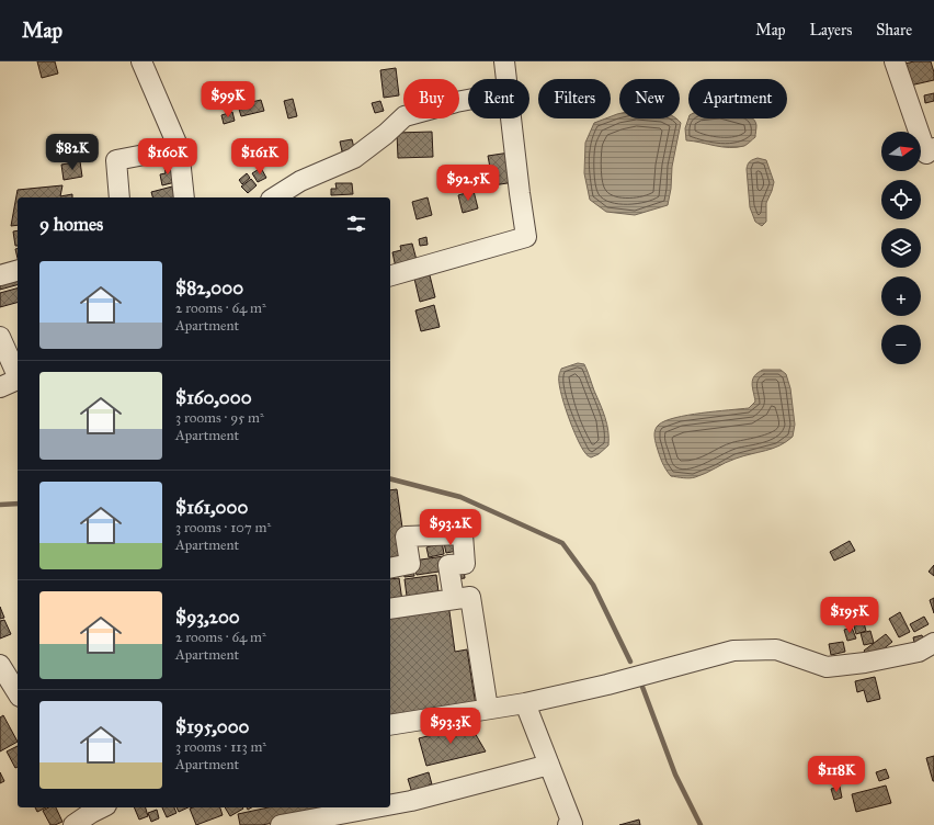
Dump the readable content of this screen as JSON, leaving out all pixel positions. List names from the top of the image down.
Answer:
{
  "north": "right",
  "page": {
    "header": "Map",
    "nav": ["Map", "Layers", "Share"],
    "chip": [
      "Buy",
      "Rent",
      "Filters",
      "New",
      "Apartment"
    ],
    "price": [
      "$99K",
      "$82K",
      "$160K",
      "$161K",
      "$92.5K",
      "$93.2K",
      "$195K",
      "$93.3K",
      "$118K"
    ],
    "map_buttons": ["+", "−"],
    "heading": "9 homes",
    "list": [
      {
        "name": "$82,000",
        "note": "2 rooms · 64 m² · Apartment"
      },
      {
        "name": "$160,000",
        "note": "3 rooms · 95 m² · Apartment"
      },
      {
        "name": "$161,000",
        "note": "3 rooms · 107 m² · Apartment"
      },
      {
        "name": "$93,200",
        "note": "2 rooms · 64 m² · Apartment"
      },
      {
        "name": "$195,000",
        "note": "3 rooms · 113 m² · Apartment"
      }
    ]
  }
}
